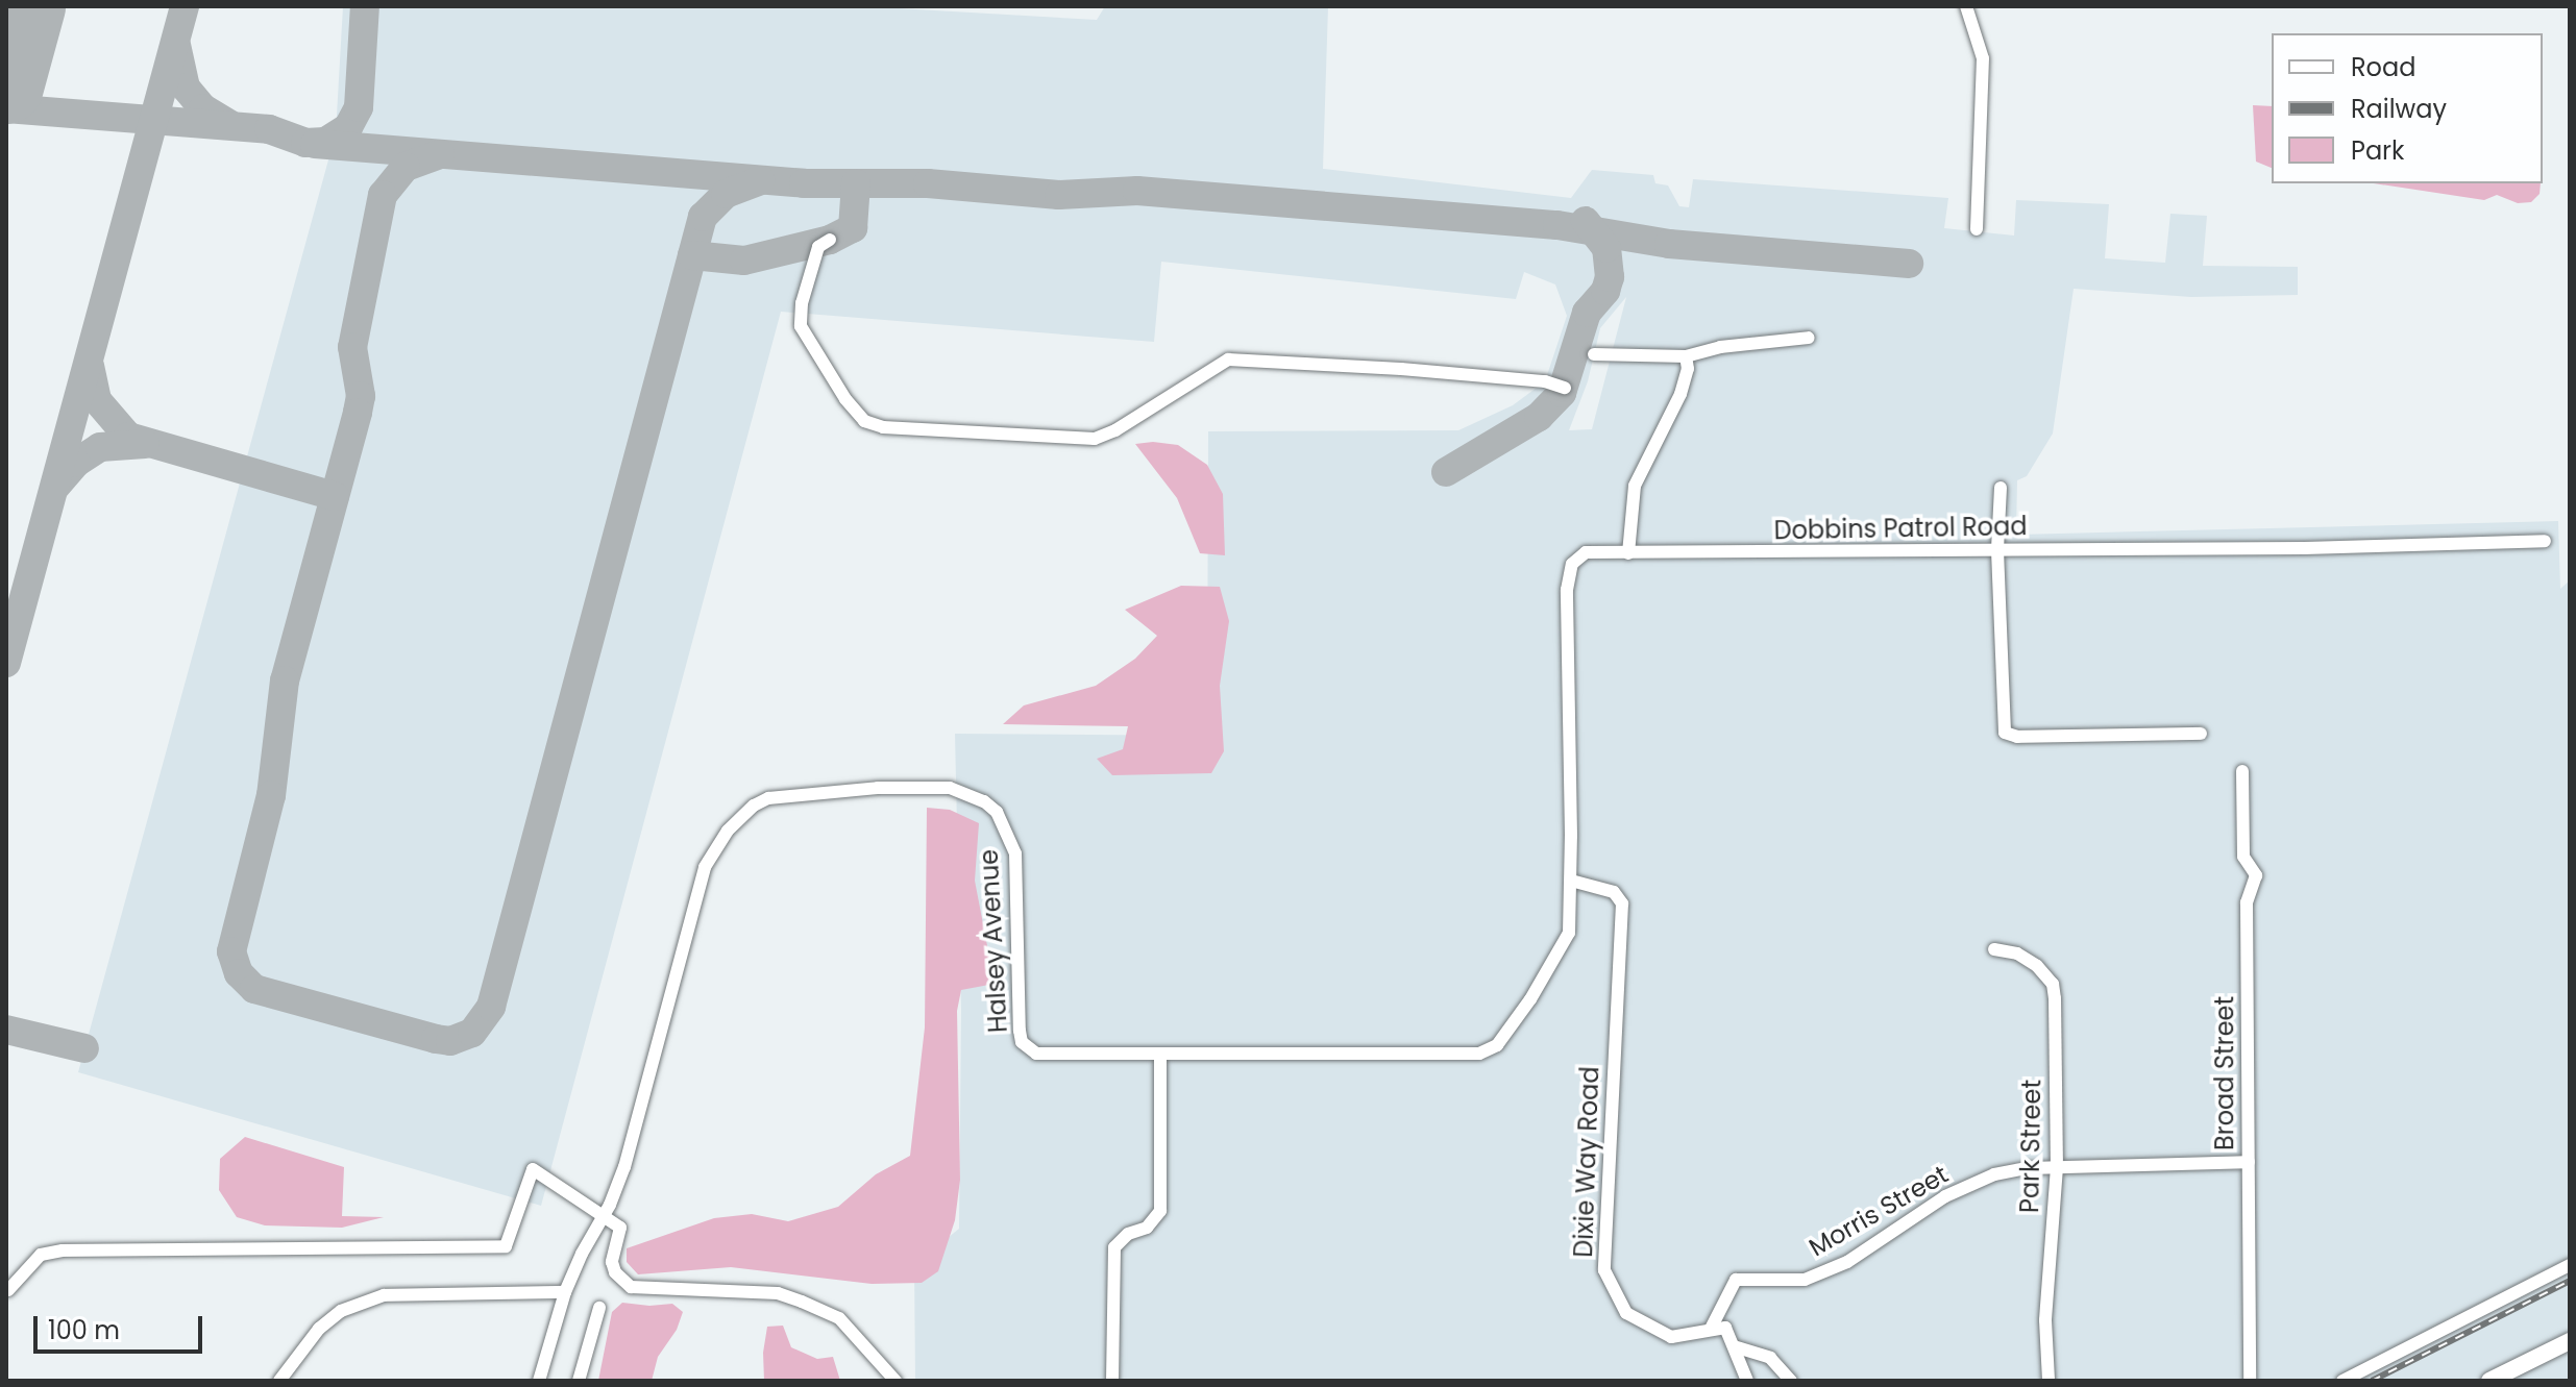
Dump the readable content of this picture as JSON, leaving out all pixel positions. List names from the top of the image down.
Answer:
{
  "streets": {
    "street": [
      "Dobbins Patrol Road",
      "Halsey Avenue",
      "Broad Street",
      "Park Street",
      "Dixie Way Road",
      "Morris Street"
    ]
  },
  "crossings": [
    ["Dobbins Patrol Road", "Halsey Avenue"],
    ["Halsey Avenue", "Dixie Way Road"],
    ["Broad Street", "Morris Street"],
    ["Park Street", "Morris Street"],
    ["Dixie Way Road", "Morris Street"]
  ],
  "legend": ["Road", "Railway", "Park"],
  "scale_bar": "100 m"
}
